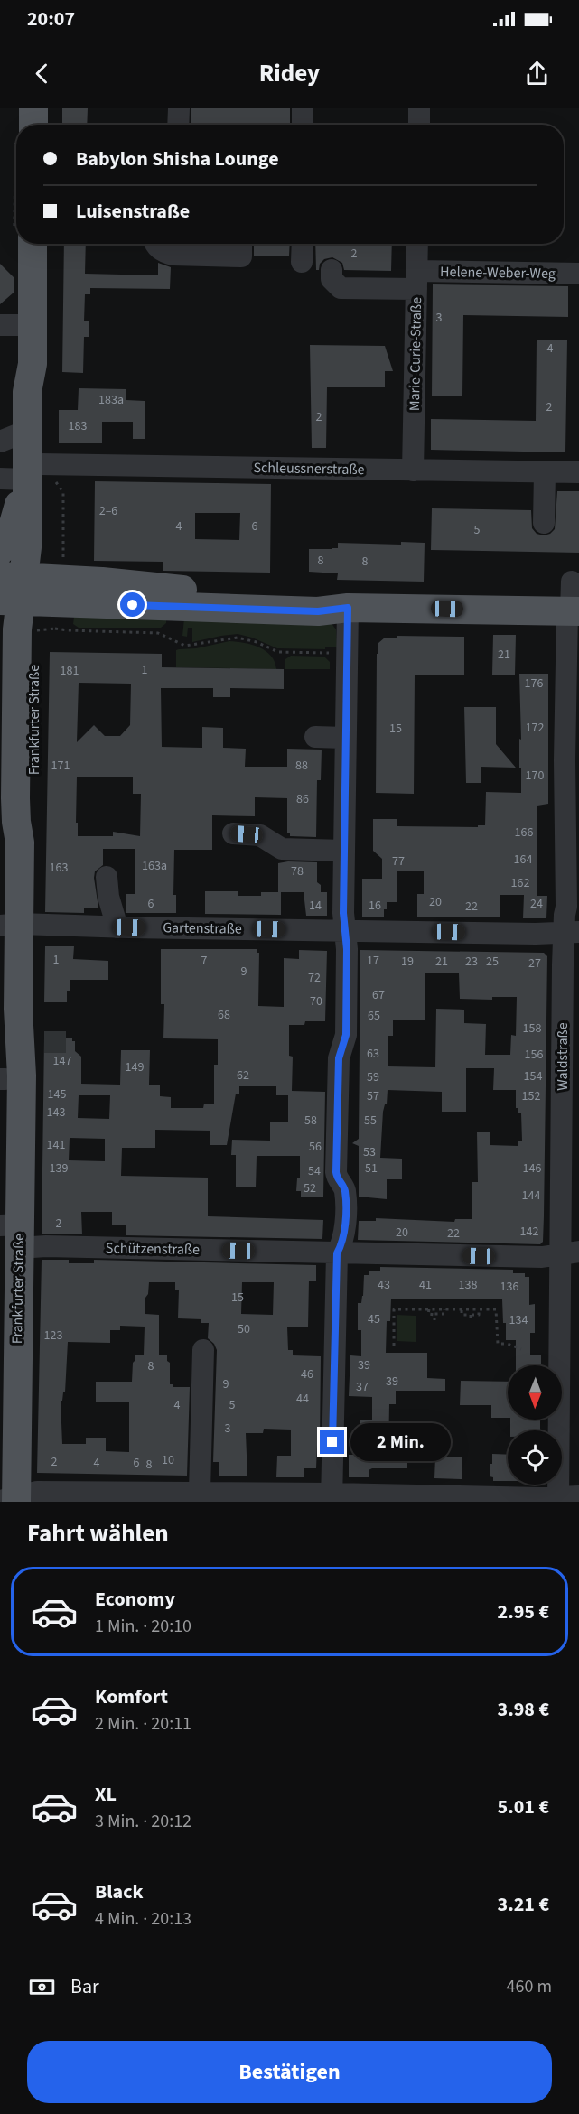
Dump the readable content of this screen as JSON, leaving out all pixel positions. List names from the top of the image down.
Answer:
{
  "streets": {
    "main road": ["Frankfurter Straße"],
    "street": [
      "Helene-Weber-Weg",
      "Marie-Curie-Straße",
      "Schleussnerstraße",
      "Gartenstraße",
      "Waldstraße",
      "Schützenstraße"
    ]
  },
  "crossings": [
    ["Helene-Weber-Weg", "Marie-Curie-Straße"],
    ["Marie-Curie-Straße", "Schleussnerstraße"],
    ["Schleussnerstraße", "Frankfurter Straße"],
    ["Frankfurter Straße", "Gartenstraße"],
    ["Frankfurter Straße", "Schützenstraße"],
    ["Gartenstraße", "Waldstraße"],
    ["Waldstraße", "Schützenstraße"]
  ],
  "house_numbers": [
    "2",
    "3",
    "4",
    "183a",
    "2",
    "2",
    "183",
    "2–6",
    "4",
    "6",
    "5",
    "8",
    "8",
    "21",
    "1",
    "181",
    "176",
    "172",
    "15",
    "171",
    "88",
    "170",
    "86",
    "166",
    "164",
    "77",
    "163a",
    "163",
    "78",
    "162",
    "20",
    "6",
    "24",
    "14",
    "16",
    "22",
    "1",
    "7",
    "17",
    "19",
    "21",
    "23",
    "25",
    "27",
    "9",
    "72",
    "67",
    "70",
    "68",
    "65",
    "158",
    "63",
    "156",
    "147",
    "149",
    "62",
    "154",
    "59",
    "145",
    "57",
    "152",
    "143",
    "58",
    "55",
    "141",
    "56",
    "53",
    "139",
    "51",
    "146",
    "54",
    "52",
    "144",
    "2",
    "142",
    "20",
    "22",
    "43",
    "41",
    "138",
    "136",
    "15",
    "45",
    "134",
    "50",
    "123",
    "39",
    "8",
    "46",
    "39",
    "9",
    "37",
    "44",
    "4",
    "5",
    "3",
    "10",
    "2",
    "4",
    "6",
    "8"
  ],
  "north": "bottom",
  "page": {
    "status": "20:07",
    "header": "Ridey",
    "banner": ["Babylon Shisha Lounge", "Luisenstraße"],
    "bubble": "2 Min.",
    "heading": "Fahrt wählen",
    "list": [
      {
        "name": "Economy",
        "note": "1 Min. · 20:10",
        "value": "2.95 €"
      },
      {
        "name": "Komfort",
        "note": "2 Min. · 20:11",
        "value": "3.98 €"
      },
      {
        "name": "XL",
        "note": "3 Min. · 20:12",
        "value": "5.01 €"
      },
      {
        "name": "Black",
        "note": "4 Min. · 20:13",
        "value": "3.21 €"
      }
    ],
    "pay": ["Bar", "460 m"],
    "buttons": "Bestätigen"
  }
}
